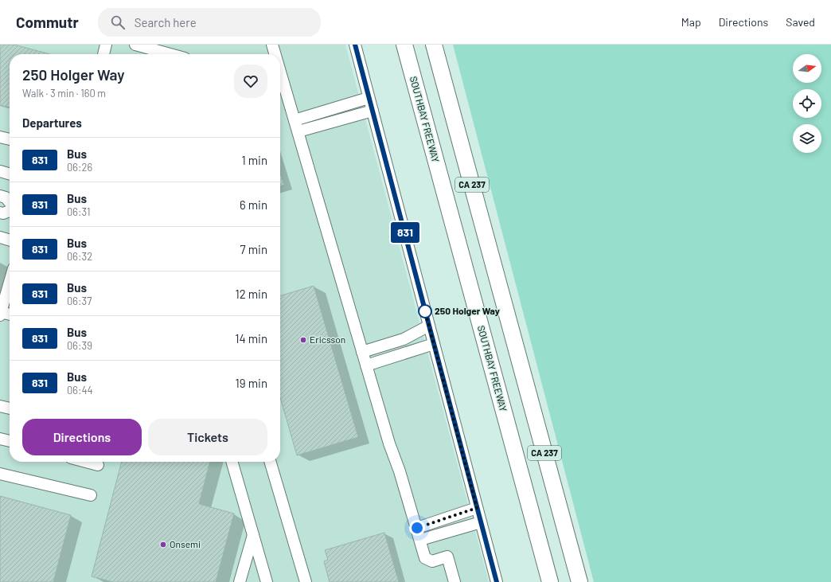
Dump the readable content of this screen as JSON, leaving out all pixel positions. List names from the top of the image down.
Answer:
{
  "streets": {
    "highway": ["SOUTHBAY FREEWAY", "CA 237"]
  },
  "places": ["250 Holger Way", "Ericsson", "Onsemi"],
  "lines": ["bus line 831"],
  "north": "right",
  "page": {
    "header": "Commutr",
    "search": "Search here",
    "nav": ["Map", "Directions", "Saved"],
    "on_map": "831",
    "heading": [
      ["250 Holger Way", "Walk · 3 min · 160 m"],
      "Departures"
    ],
    "list": [
      {
        "mark": "831",
        "name": "Bus",
        "note": "06:26",
        "value": "1 min"
      },
      {
        "mark": "831",
        "name": "Bus",
        "note": "06:31",
        "value": "6 min"
      },
      {
        "mark": "831",
        "name": "Bus",
        "note": "06:32",
        "value": "7 min"
      },
      {
        "mark": "831",
        "name": "Bus",
        "note": "06:37",
        "value": "12 min"
      },
      {
        "mark": "831",
        "name": "Bus",
        "note": "06:39",
        "value": "14 min"
      },
      {
        "mark": "831",
        "name": "Bus",
        "note": "06:44",
        "value": "19 min"
      }
    ],
    "buttons": ["Directions", "Tickets"]
  }
}
